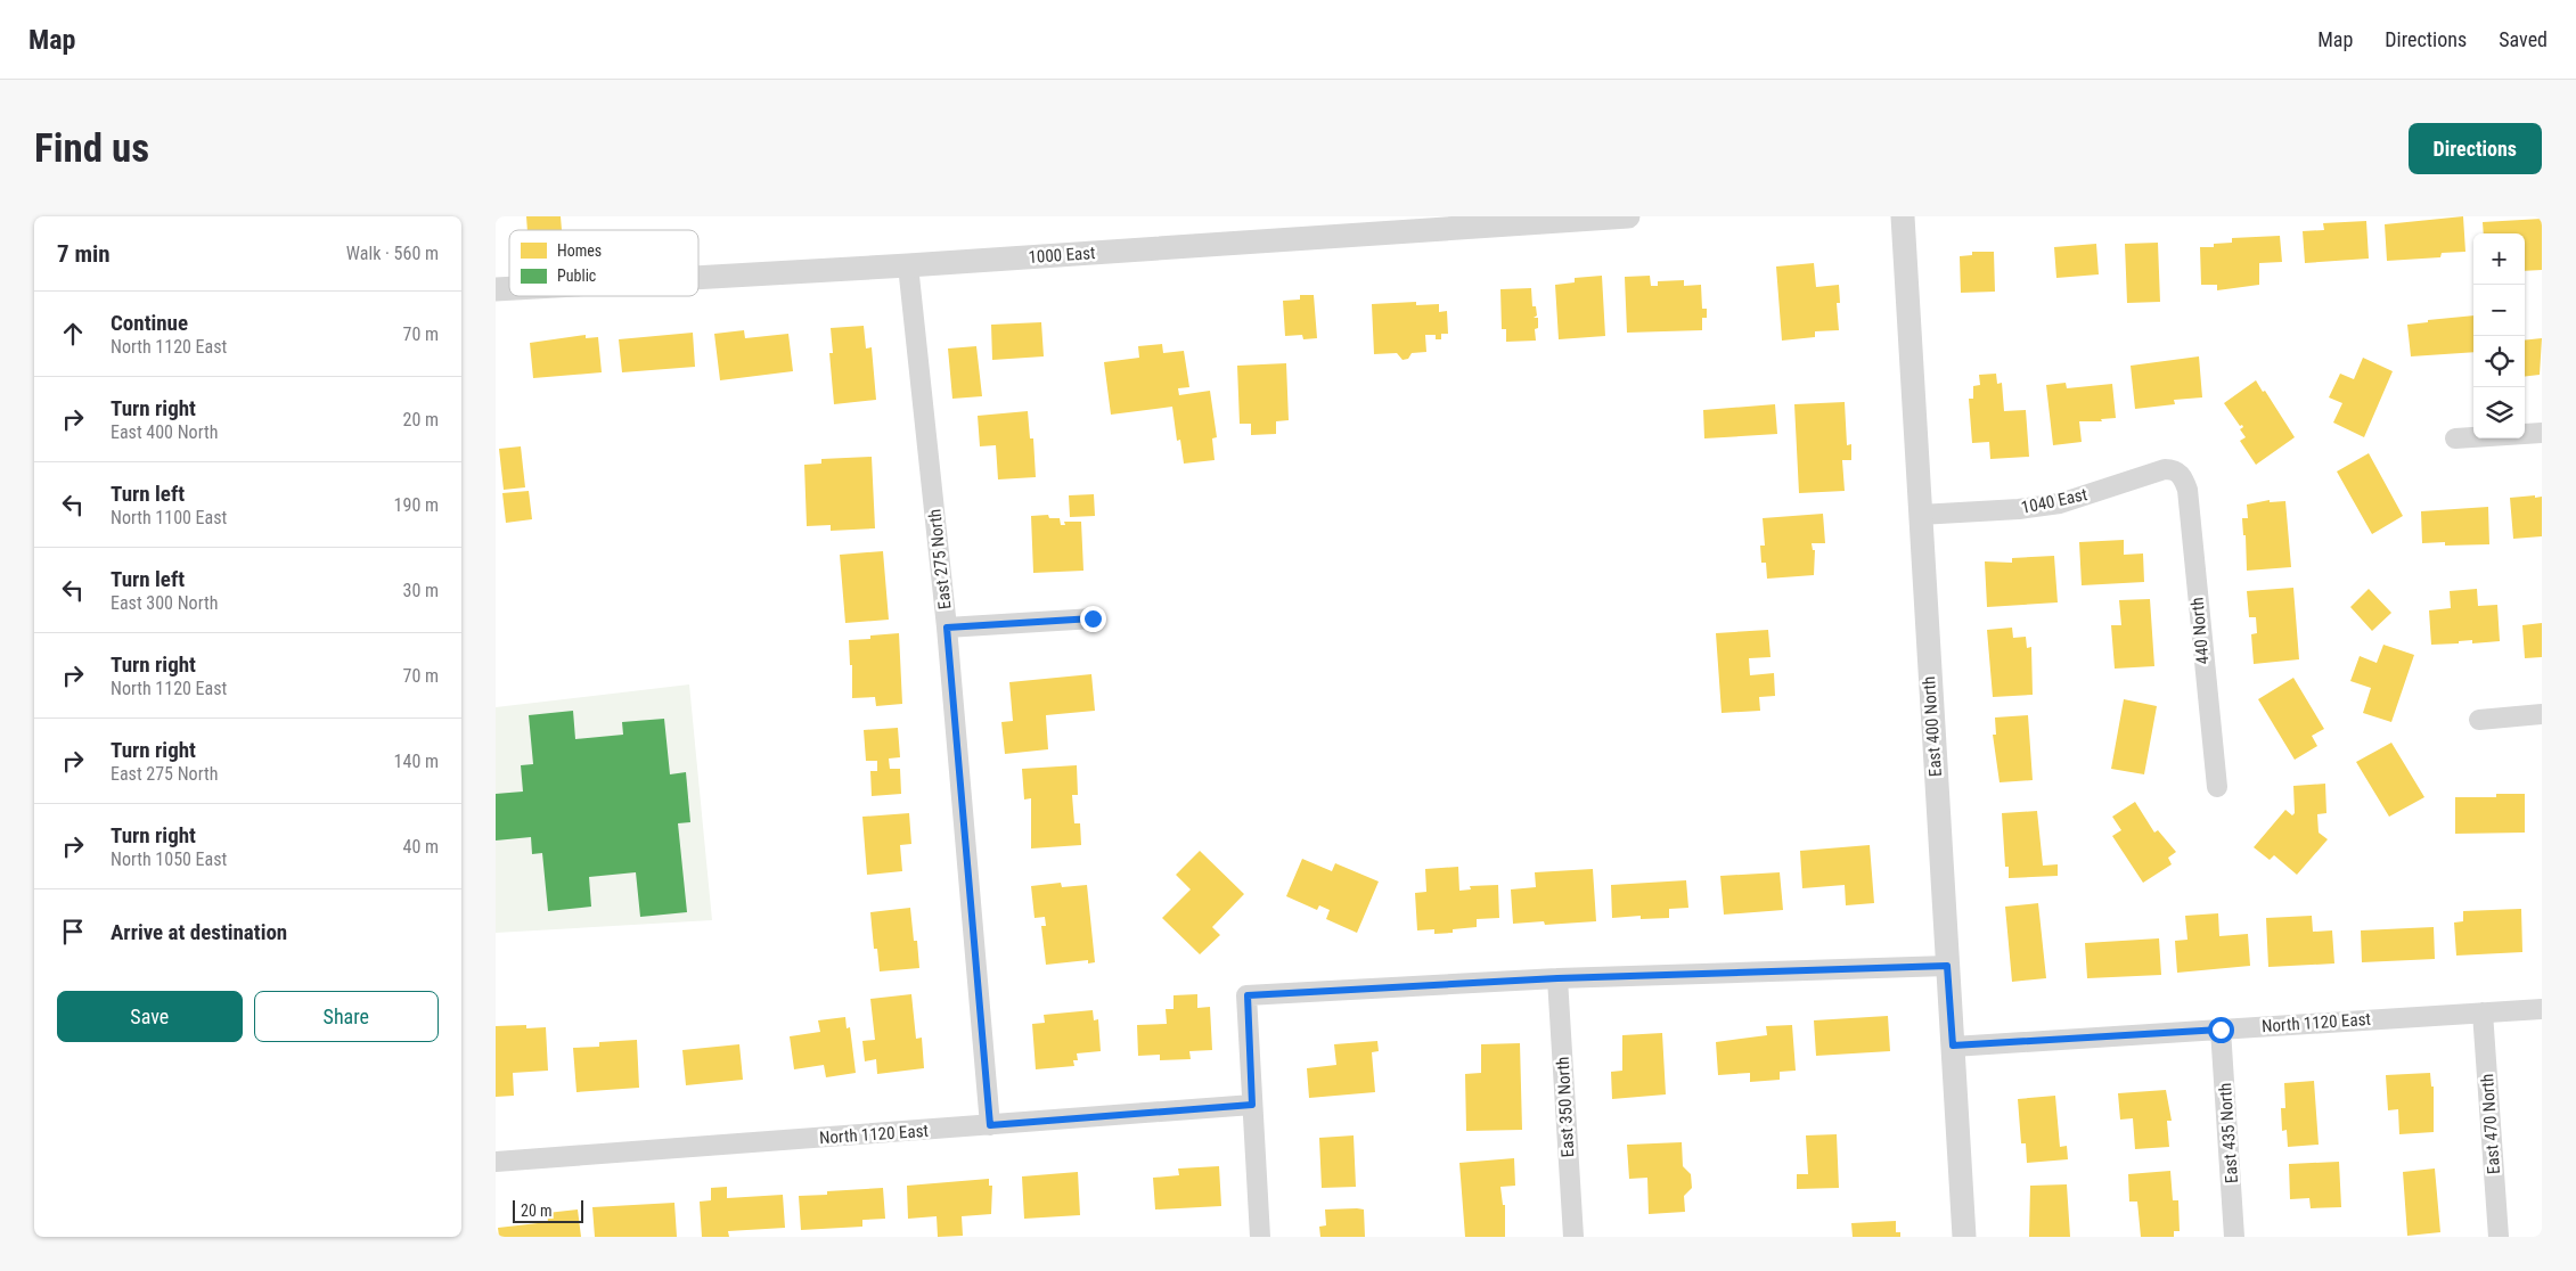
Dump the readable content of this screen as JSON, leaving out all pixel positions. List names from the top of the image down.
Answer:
{
  "streets": {
    "street": [
      "1000 East",
      "1040 East",
      "East 275 North",
      "440 North",
      "East 400 North",
      "North 1120 East",
      "East 350 North",
      "East 470 North",
      "East 435 North"
    ]
  },
  "crossings": [
    ["1000 East", "East 275 North"],
    ["1040 East", "440 North"],
    ["1040 East", "East 400 North"],
    ["East 275 North", "North 1120 East"],
    ["East 400 North", "North 1120 East"],
    ["North 1120 East", "East 470 North"],
    ["North 1120 East", "East 435 North"]
  ],
  "legend": ["Homes", "Public"],
  "scale_bar": "20 m",
  "page": {
    "header": "Map",
    "nav": ["Map", "Directions", "Saved"],
    "buttons": [
      "Directions",
      ["Save", "Share"]
    ],
    "title": "Find us",
    "heading": ["7 min", "Walk · 560 m"],
    "map_buttons": ["+", "−"],
    "list": [
      ["Continue", "North 1120 East", "70 m"],
      ["Turn right", "East 400 North", "20 m"],
      ["Turn left", "North 1100 East", "190 m"],
      ["Turn left", "East 300 North", "30 m"],
      ["Turn right", "North 1120 East", "70 m"],
      ["Turn right", "East 275 North", "140 m"],
      ["Turn right", "North 1050 East", "40 m"],
      "Arrive at destination"
    ],
    "scale": "20 m"
  }
}
